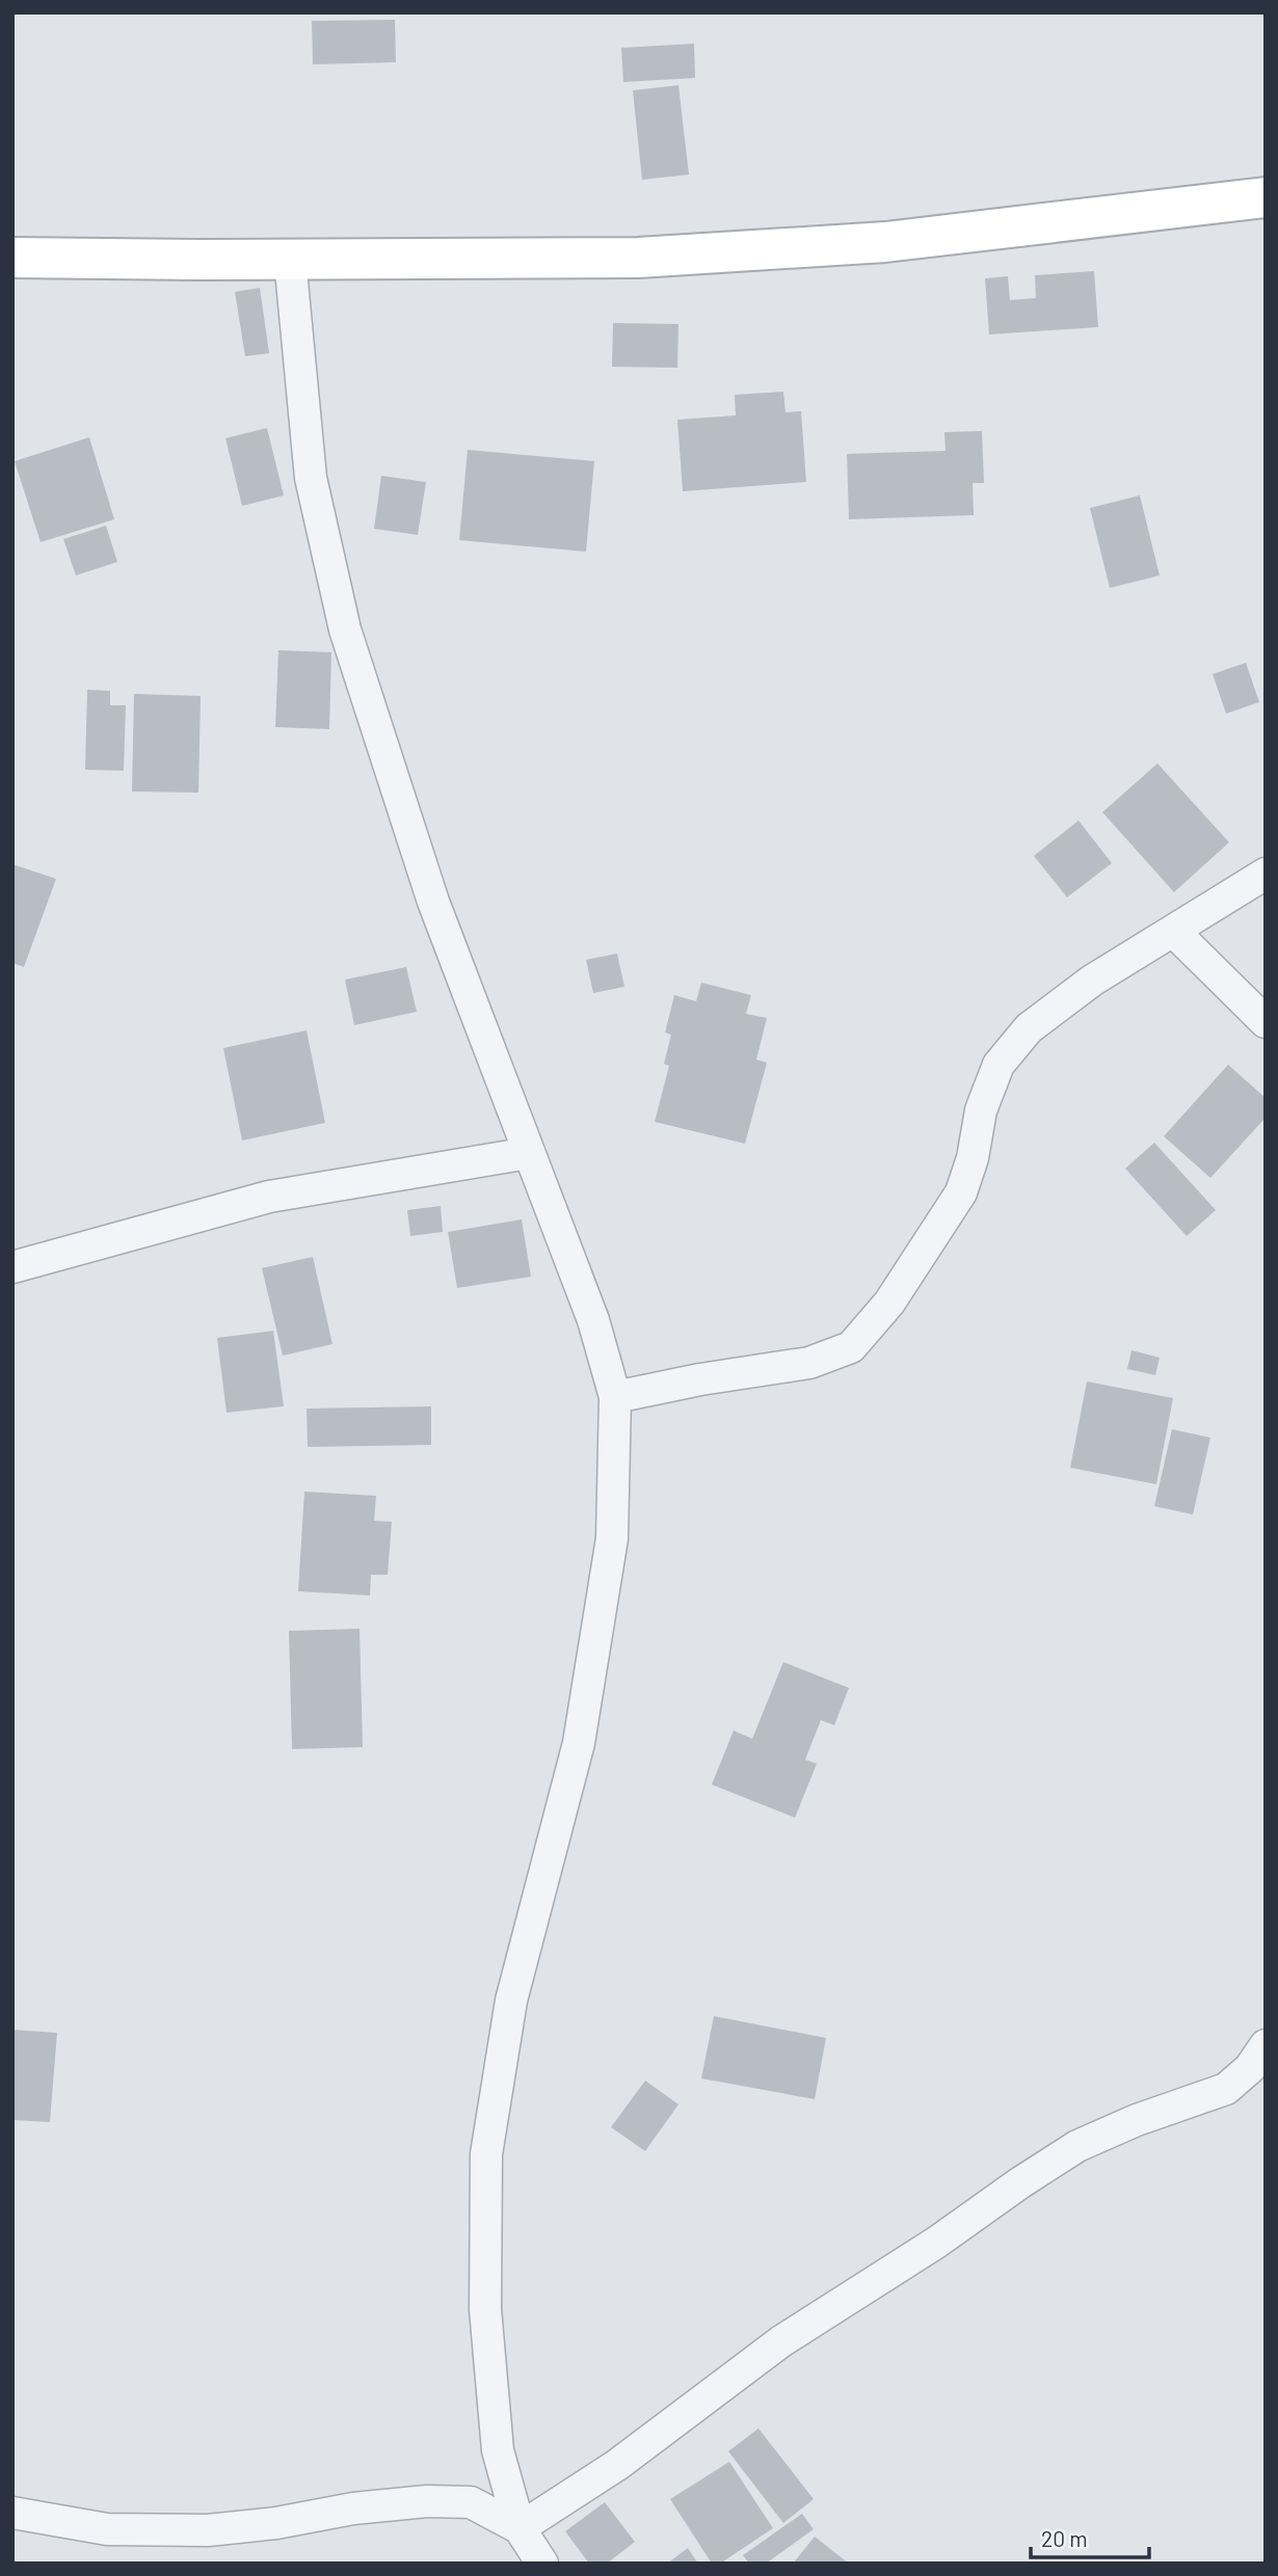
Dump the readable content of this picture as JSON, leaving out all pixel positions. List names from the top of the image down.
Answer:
{
  "scale_bar": "20 m"
}
